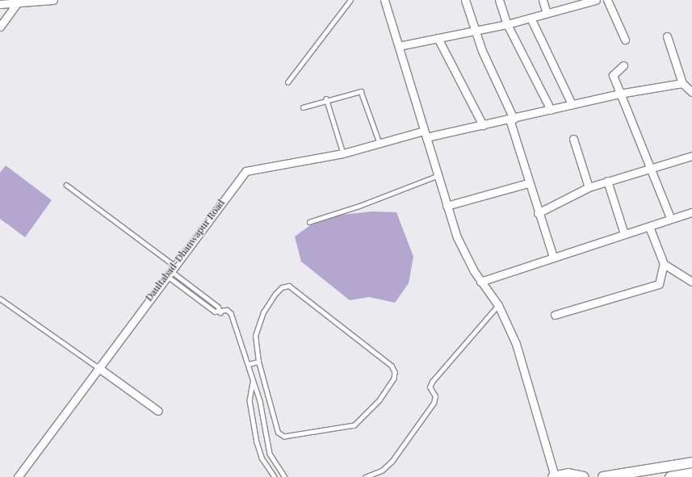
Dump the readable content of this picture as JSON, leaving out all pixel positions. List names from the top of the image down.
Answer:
{
  "streets": {
    "street": ["Daultabad-Dhanwapur Road"]
  }
}
